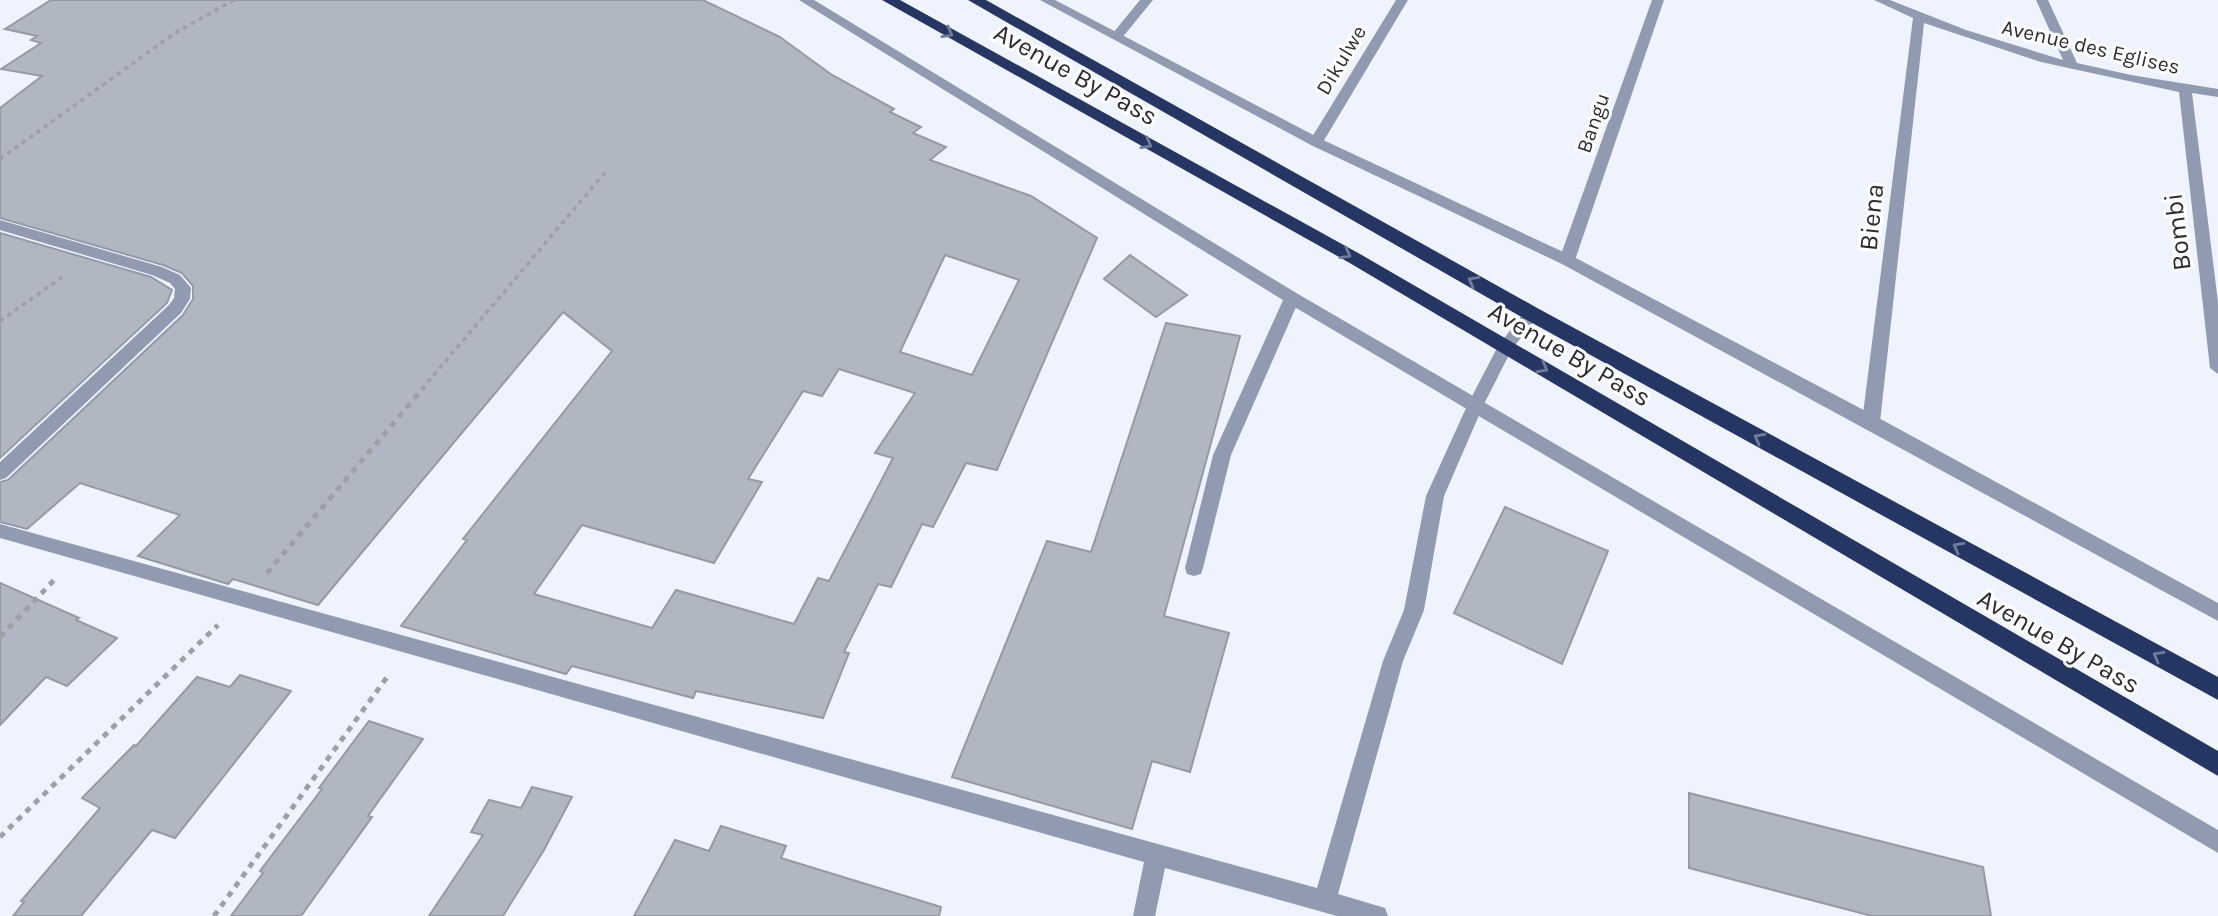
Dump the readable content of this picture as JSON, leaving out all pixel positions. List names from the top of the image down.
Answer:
{
  "streets": {
    "highway": ["Avenue By Pass"],
    "street": [
      "Avenue des Eglises",
      "Dikulwe",
      "Bangu",
      "Biena",
      "Bombi"
    ]
  },
  "crossings": [
    ["Avenue des Eglises", "Biena"],
    ["Avenue des Eglises", "Bombi"]
  ]
}
